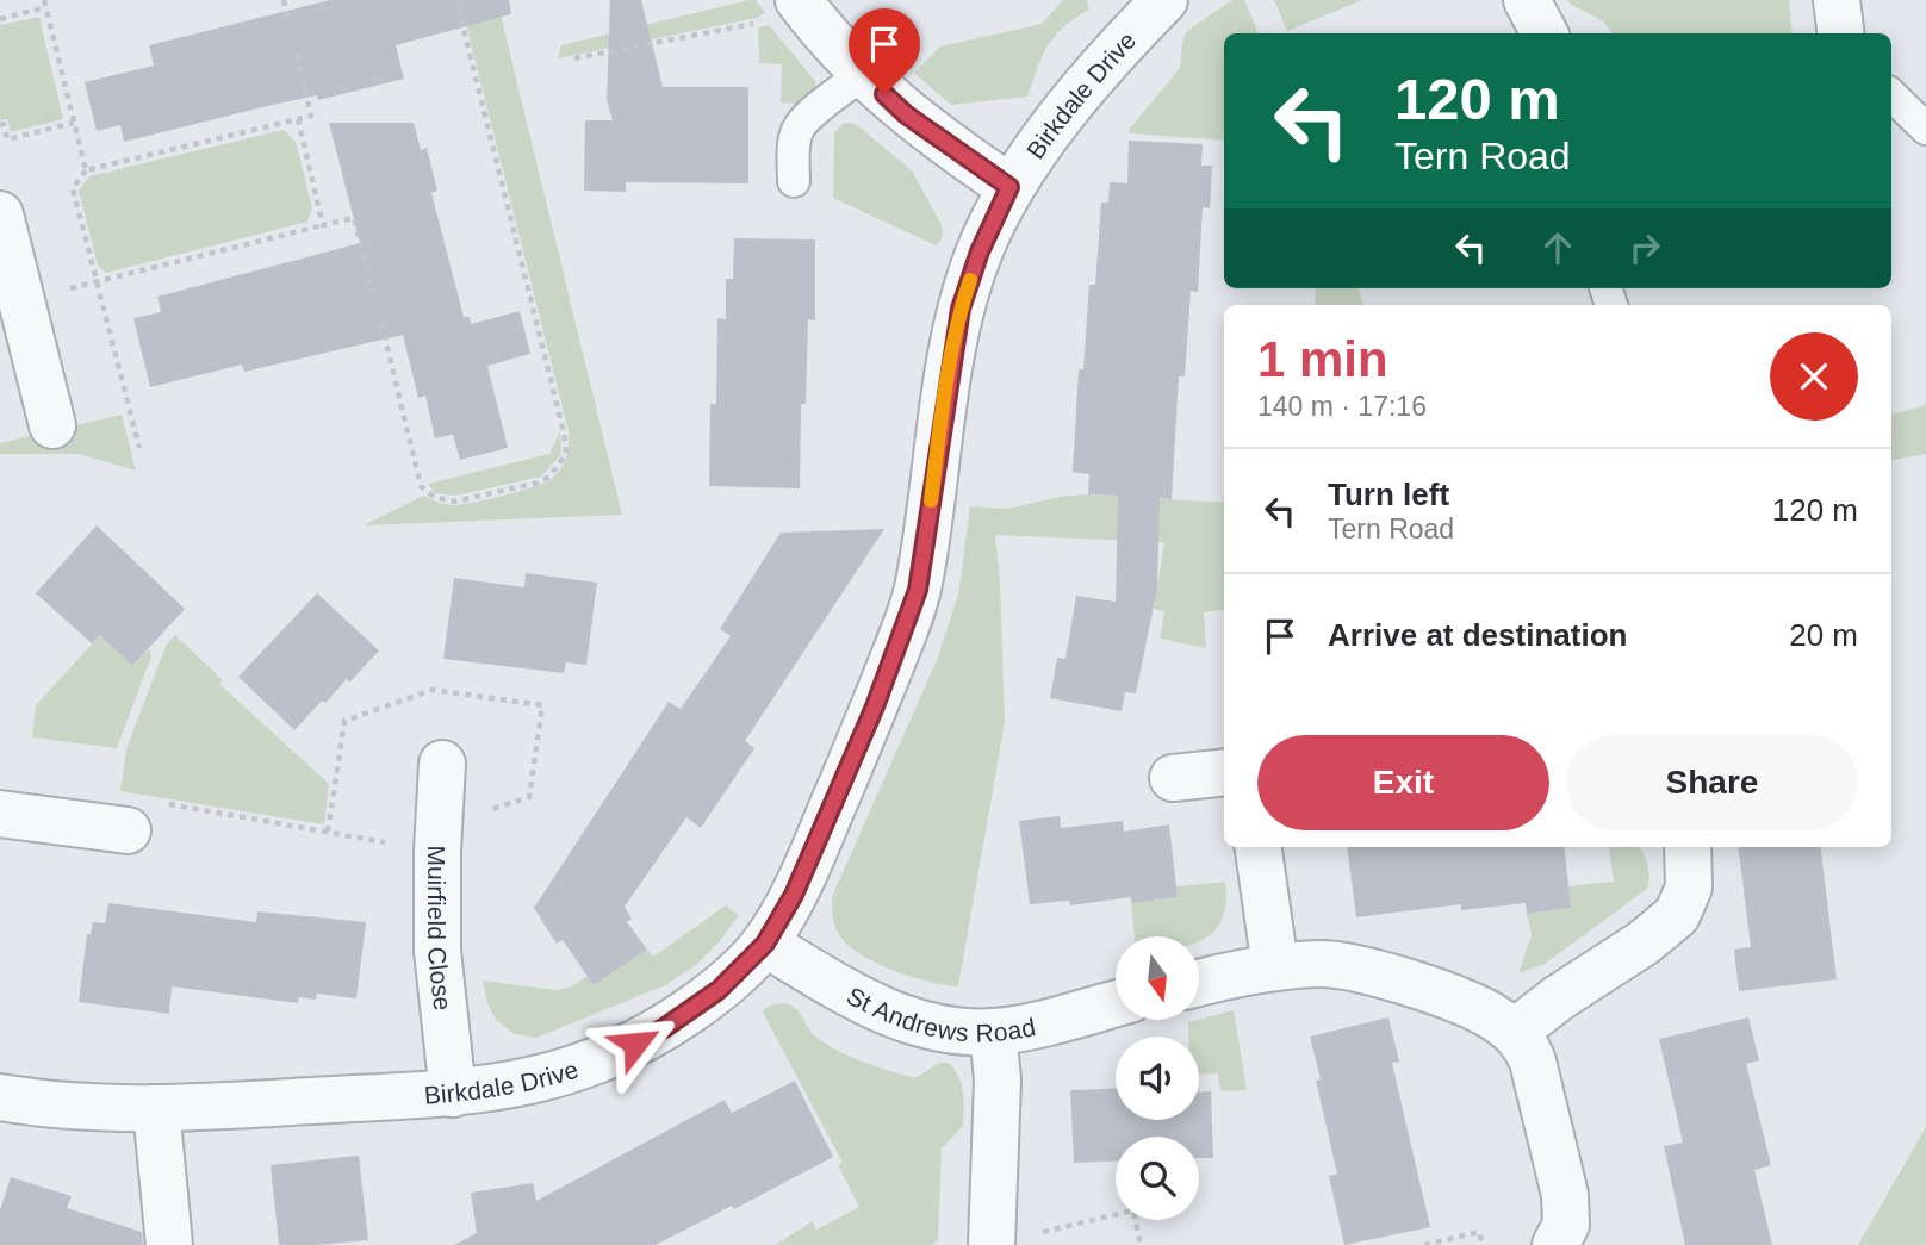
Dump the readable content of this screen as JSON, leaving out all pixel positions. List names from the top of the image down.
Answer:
{
  "streets": {
    "street": ["Birkdale Drive", "Muirfield Close", "St Andrews Road"]
  },
  "crossings": [
    ["Birkdale Drive", "Muirfield Close"],
    ["Birkdale Drive", "St Andrews Road"]
  ],
  "north": "bottom",
  "page": {
    "turn": ["120 m", "Tern Road"],
    "heading": ["1 min", "140 m · 17:16"],
    "list": [
      {
        "name": "Turn left",
        "note": "Tern Road",
        "value": "120 m"
      },
      {
        "name": "Arrive at destination",
        "value": "20 m"
      }
    ],
    "buttons": ["Exit", "Share"]
  }
}
